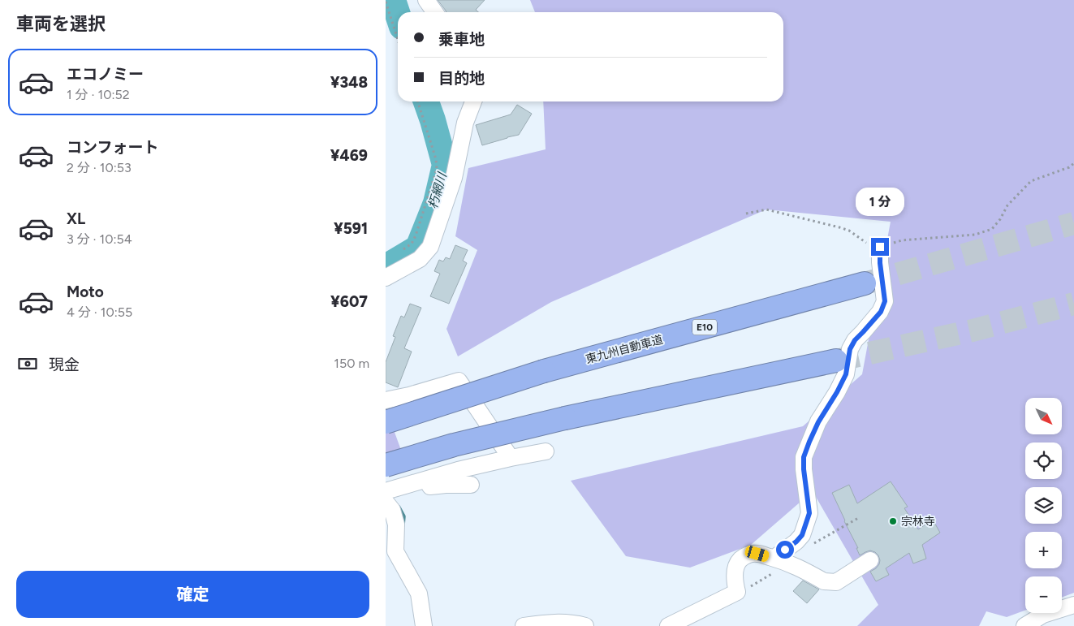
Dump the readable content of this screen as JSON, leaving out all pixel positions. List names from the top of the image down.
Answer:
{
  "streets": {
    "highway": ["E10", "東九州自動車道"]
  },
  "water": ["朽網川"],
  "places": ["宗林寺"],
  "north": "bottom right",
  "page": {
    "heading": "車両を選択",
    "banner": ["乗車地", "目的地"],
    "list": [
      {
        "name": "エコノミー",
        "note": "1 分 · 10:52",
        "value": "¥348"
      },
      {
        "name": "コンフォート",
        "note": "2 分 · 10:53",
        "value": "¥469"
      },
      {
        "name": "XL",
        "note": "3 分 · 10:54",
        "value": "¥591"
      },
      {
        "name": "Moto",
        "note": "4 分 · 10:55",
        "value": "¥607"
      }
    ],
    "bubble": "1 分",
    "pay": ["現金", "150 m"],
    "map_buttons": ["+", "−"],
    "buttons": "確定"
  }
}
